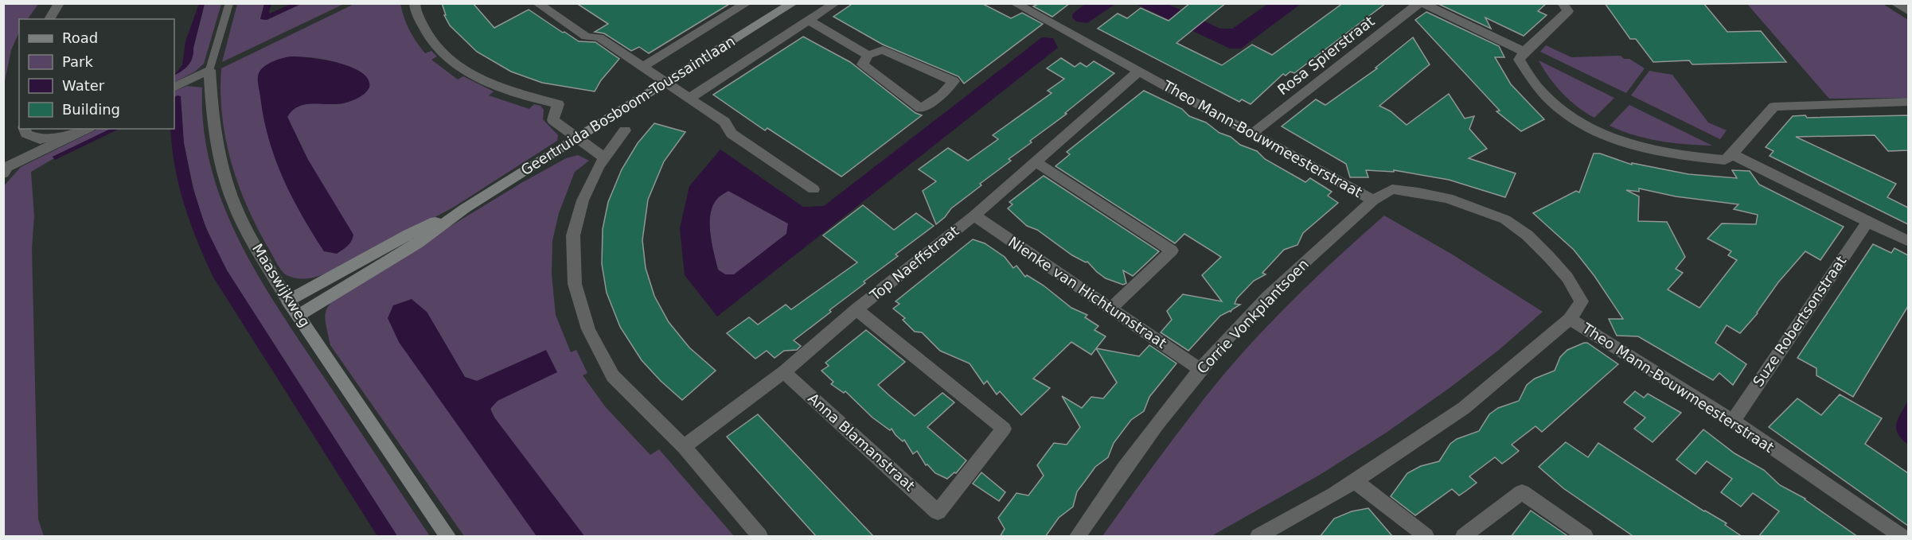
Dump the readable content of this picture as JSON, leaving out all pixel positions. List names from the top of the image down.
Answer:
{
  "streets": {
    "street": [
      "Rosa Spierstraat",
      "Geertruida Bosboom-Toussaintlaan",
      "Theo Mann-Bouwmeesterstraat",
      "Top Naeffstraat",
      "Maaswijkweg",
      "Nienke van Hichtumstraat",
      "Corrie Vonkplantsoen",
      "Suze Robertsonstraat",
      "Anna Blamanstraat"
    ]
  },
  "crossings": [
    ["Rosa Spierstraat", "Theo Mann-Bouwmeesterstraat"],
    ["Geertruida Bosboom-Toussaintlaan", "Maaswijkweg"],
    ["Theo Mann-Bouwmeesterstraat", "Top Naeffstraat"],
    ["Theo Mann-Bouwmeesterstraat", "Corrie Vonkplantsoen"],
    ["Theo Mann-Bouwmeesterstraat", "Suze Robertsonstraat"],
    ["Top Naeffstraat", "Nienke van Hichtumstraat"],
    ["Top Naeffstraat", "Anna Blamanstraat"],
    ["Nienke van Hichtumstraat", "Corrie Vonkplantsoen"]
  ],
  "legend": [
    "Road",
    "Park",
    "Water",
    "Building"
  ]
}
